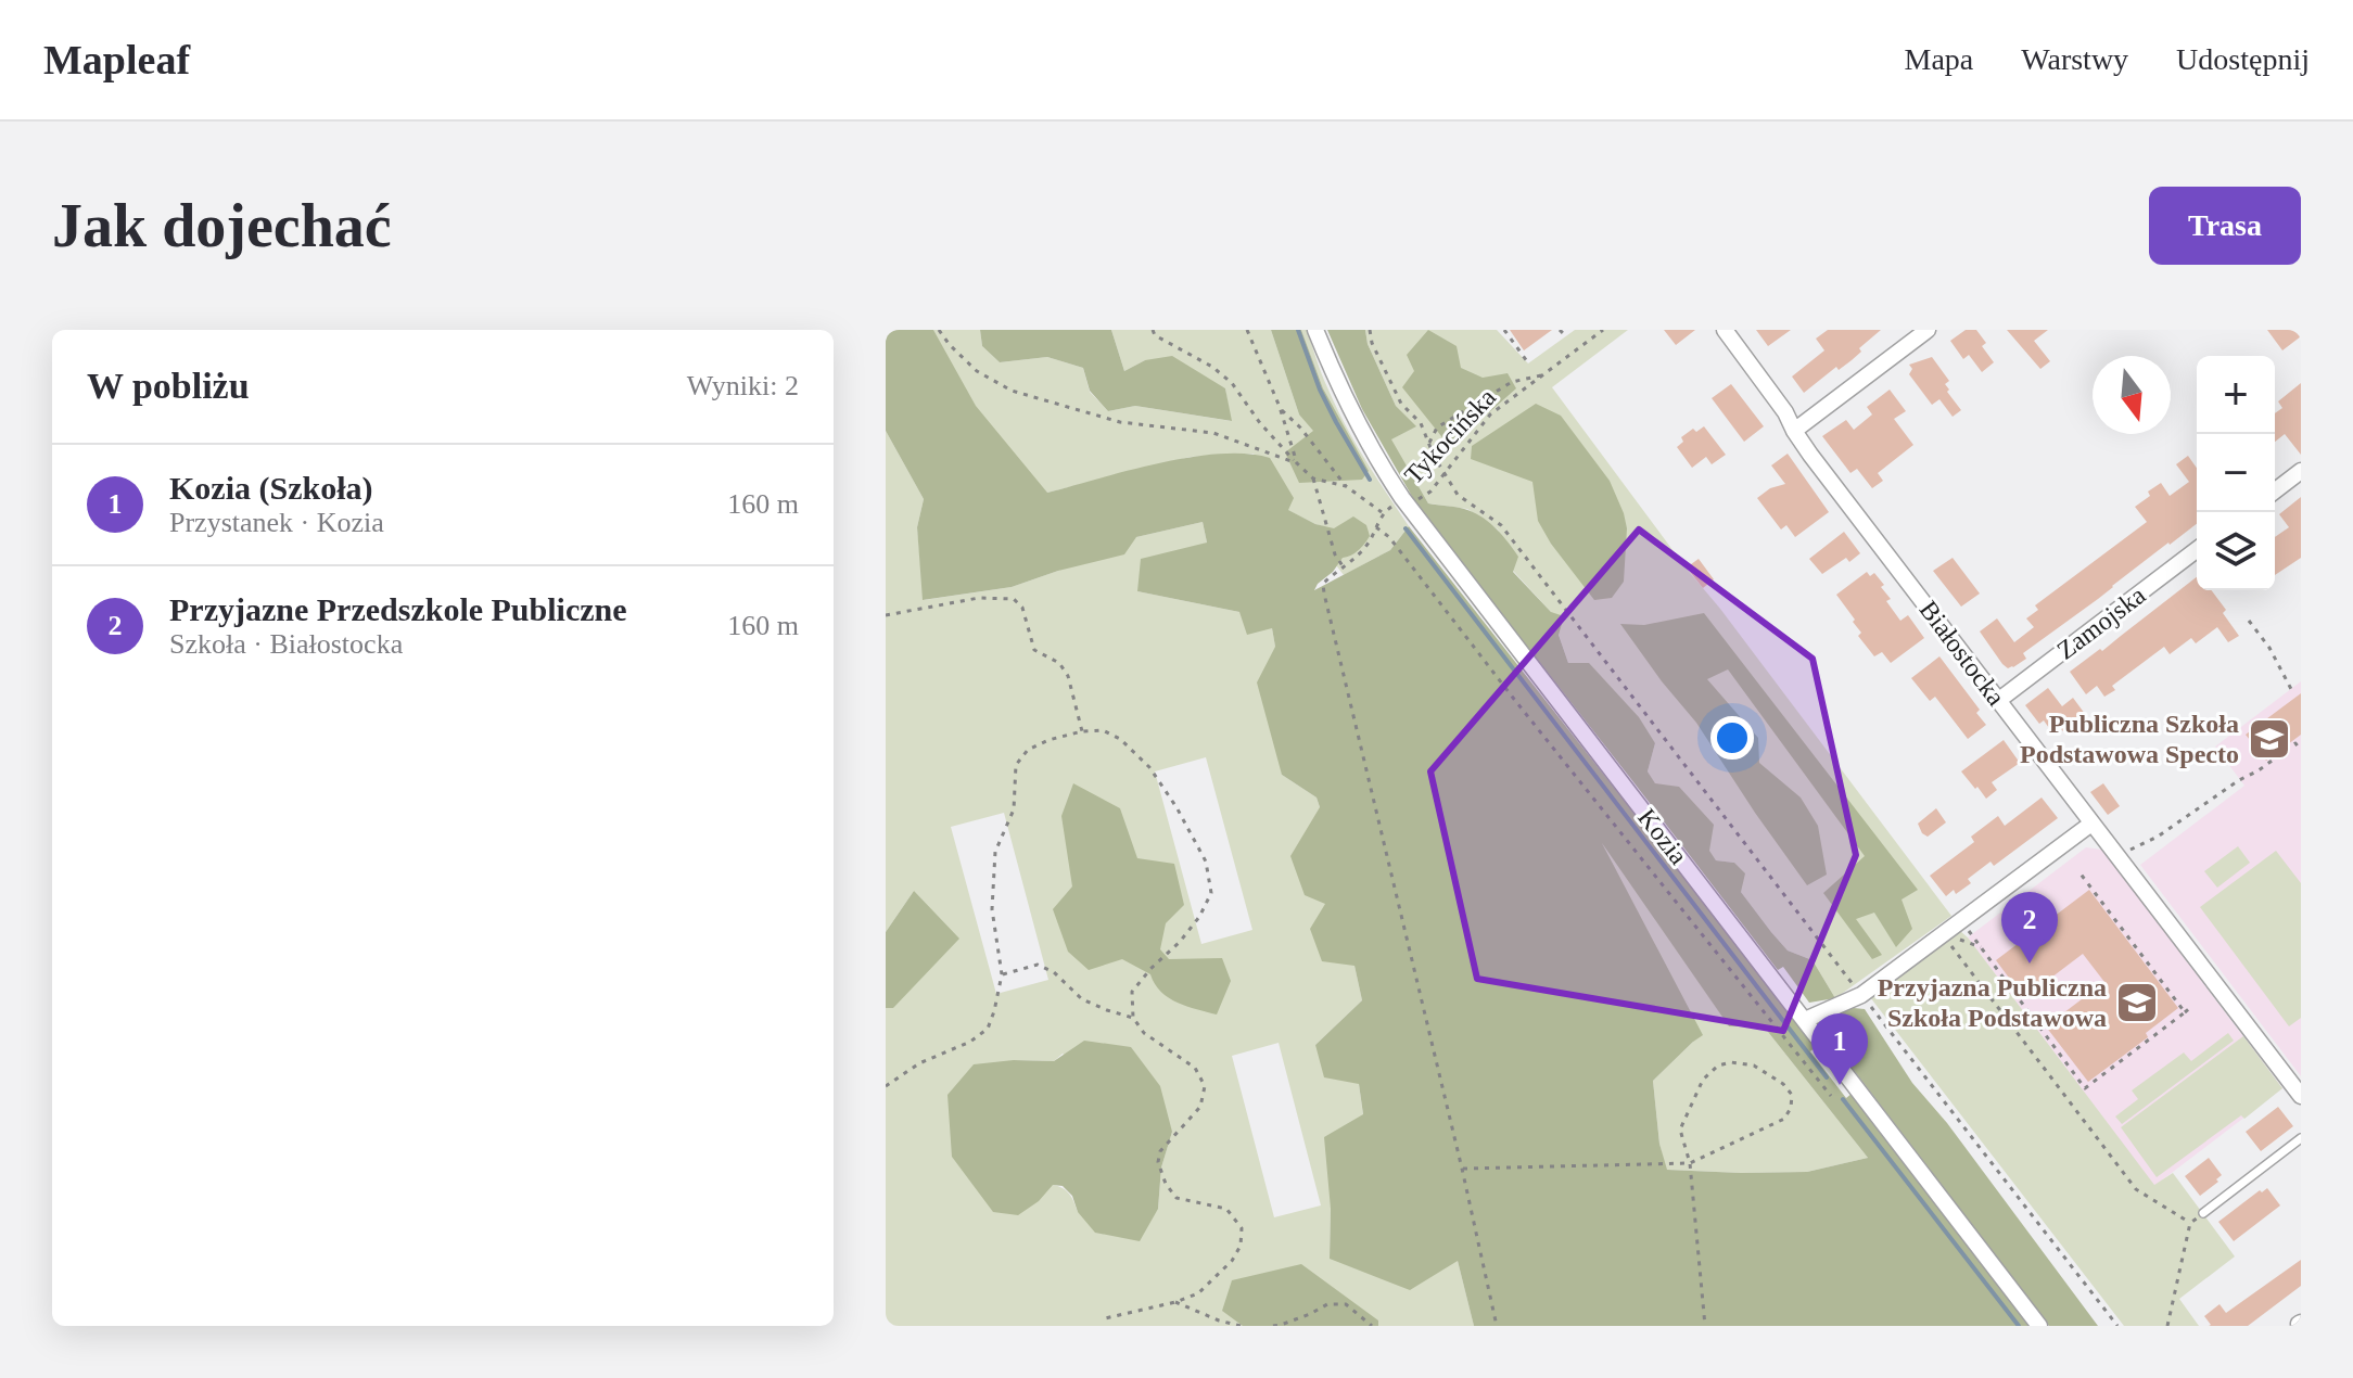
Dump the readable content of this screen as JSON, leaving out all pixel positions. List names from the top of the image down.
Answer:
{
  "streets": {
    "street": ["Zamojska", "Białostocka", "Kozia"],
    "path": ["Tykocińska"]
  },
  "crossings": [
    ["Tykocińska", "Kozia"],
    ["Zamojska", "Białostocka"]
  ],
  "places": {
    "school or university": ["Publiczna Szkoła Podstawowa Specto", "Przyjazna Publiczna Szkoła Podstawowa"]
  },
  "north": "bottom",
  "page": {
    "header": "Mapleaf",
    "nav": ["Mapa", "Warstwy", "Udostępnij"],
    "buttons": "Trasa",
    "title": "Jak dojechać",
    "heading": ["W pobliżu", "Wyniki: 2"],
    "map_buttons": ["+", "−"],
    "list": [
      {
        "mark": "1",
        "name": "Kozia (Szkoła)",
        "note": "Przystanek · Kozia",
        "value": "160 m"
      },
      {
        "mark": "2",
        "name": "Przyjazne Przedszkole Publiczne",
        "note": "Szkoła · Białostocka",
        "value": "160 m"
      }
    ],
    "pins": ["2", "1"]
  }
}
